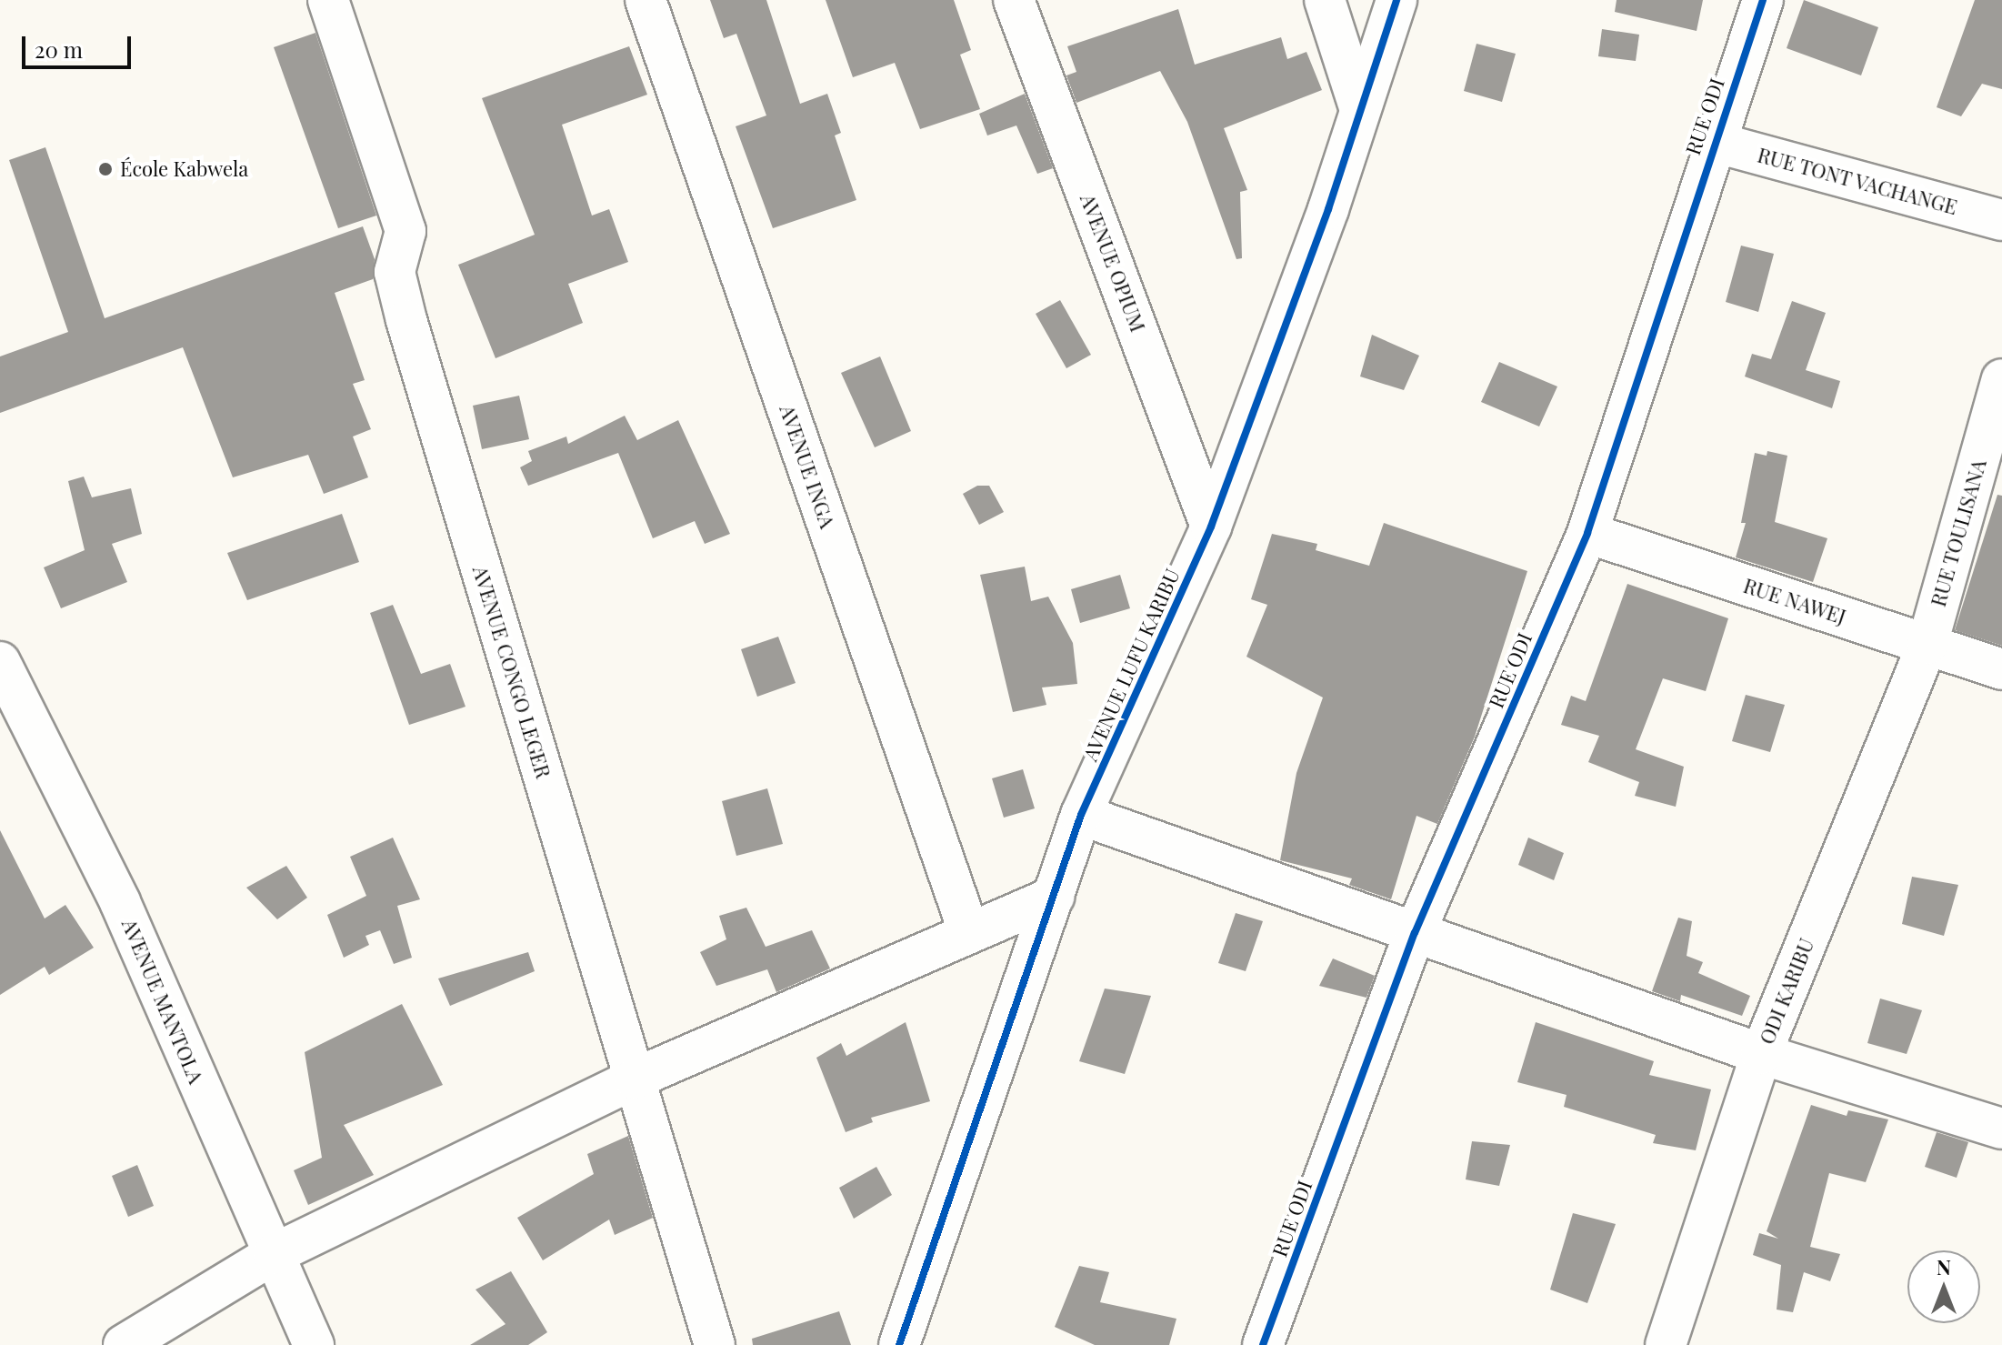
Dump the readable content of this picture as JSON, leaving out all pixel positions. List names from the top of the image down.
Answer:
{
  "streets": {
    "street": [
      "RUE ODI",
      "RUE TONT VACHANGE",
      "AVENUE OPIUM",
      "AVENUE INGA",
      "RUE TOULISANA",
      "RUE NAWEJ",
      "AVENUE LUFU KARIBU",
      "AVENUE CONGO LEGER",
      "ODI KARIBU",
      "AVENUE MANTOLA"
    ]
  },
  "crossings": [
    ["RUE ODI", "RUE TONT VACHANGE"],
    ["RUE ODI", "RUE NAWEJ"],
    ["AVENUE OPIUM", "AVENUE LUFU KARIBU"],
    ["RUE TOULISANA", "RUE NAWEJ"],
    ["RUE TOULISANA", "ODI KARIBU"],
    ["RUE NAWEJ", "ODI KARIBU"]
  ],
  "places": ["École Kabwela"],
  "scale_bar": "20 m",
  "north": "top"
}
